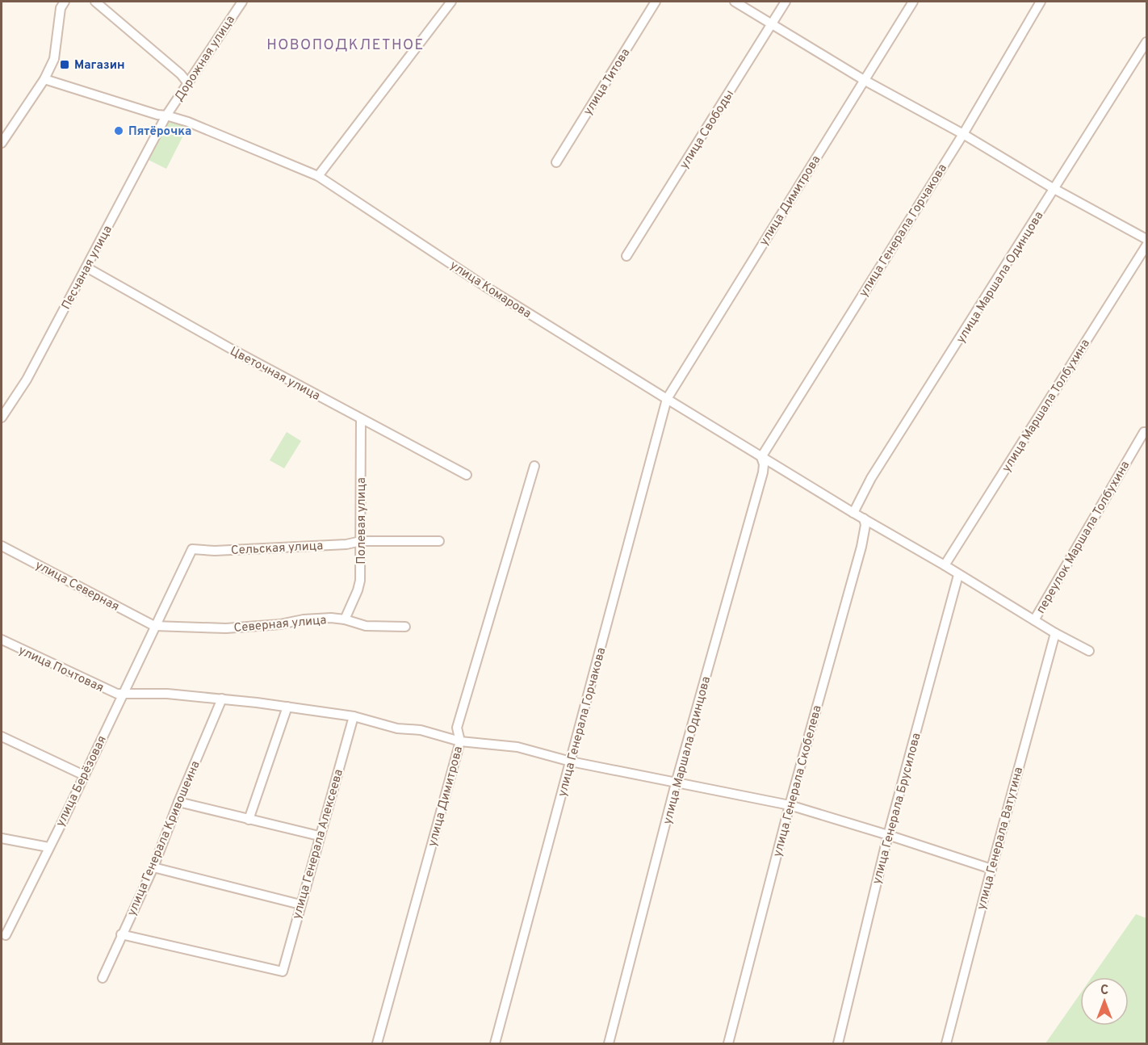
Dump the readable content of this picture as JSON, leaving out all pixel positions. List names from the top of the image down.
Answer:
{
  "streets": {
    "street": [
      "Дорожная улица",
      "улица Титова",
      "улица Свободы",
      "улица Димитрова",
      "улица Генерала Горчакова",
      "Песчаная улица",
      "улица Маршала Одинцова",
      "улица Комарова",
      "Цветочная улица",
      "улица Маршала Толбухина",
      "Полевая улица",
      "переулок Маршала Толбухина",
      "Сельская улица",
      "улица Северная",
      "Северная улица",
      "улица Почтовая",
      "улица Берёзовая",
      "улица Генерала Скобелева",
      "улица Генерала Брусилова",
      "улица Генерала Кривошеина",
      "улица Генерала Ватутина",
      "улица Генерала Алексеева"
    ]
  },
  "crossings": [
    ["Дорожная улица", "Песчаная улица"],
    ["Дорожная улица", "улица Комарова"],
    ["улица Димитрова", "улица Генерала Горчакова"],
    ["улица Димитрова", "улица Комарова"],
    ["улица Генерала Горчакова", "улица Маршала Одинцова"],
    ["улица Генерала Горчакова", "улица Комарова"],
    ["Песчаная улица", "улица Комарова"],
    ["Песчаная улица", "Цветочная улица"],
    ["улица Маршала Одинцова", "улица Комарова"],
    ["улица Комарова", "улица Маршала Толбухина"],
    ["улица Комарова", "переулок Маршала Толбухина"],
    ["улица Комарова", "улица Генерала Скобелева"],
    ["улица Комарова", "улица Генерала Брусилова"],
    ["улица Комарова", "улица Генерала Ватутина"],
    ["Цветочная улица", "Полевая улица"],
    ["Полевая улица", "Сельская улица"],
    ["Полевая улица", "Северная улица"],
    ["Сельская улица", "улица Берёзовая"],
    ["улица Северная", "Северная улица"],
    ["улица Северная", "улица Берёзовая"],
    ["Северная улица", "улица Берёзовая"],
    ["улица Почтовая", "улица Берёзовая"],
    ["улица Генерала Кривошеина", "улица Генерала Алексеева"]
  ],
  "districts": ["НОВОПОДКЛЕТНОЕ"],
  "places": {
    "transit": ["Магазин"],
    "other": ["Пятёрочка"]
  },
  "north": "top"
}
